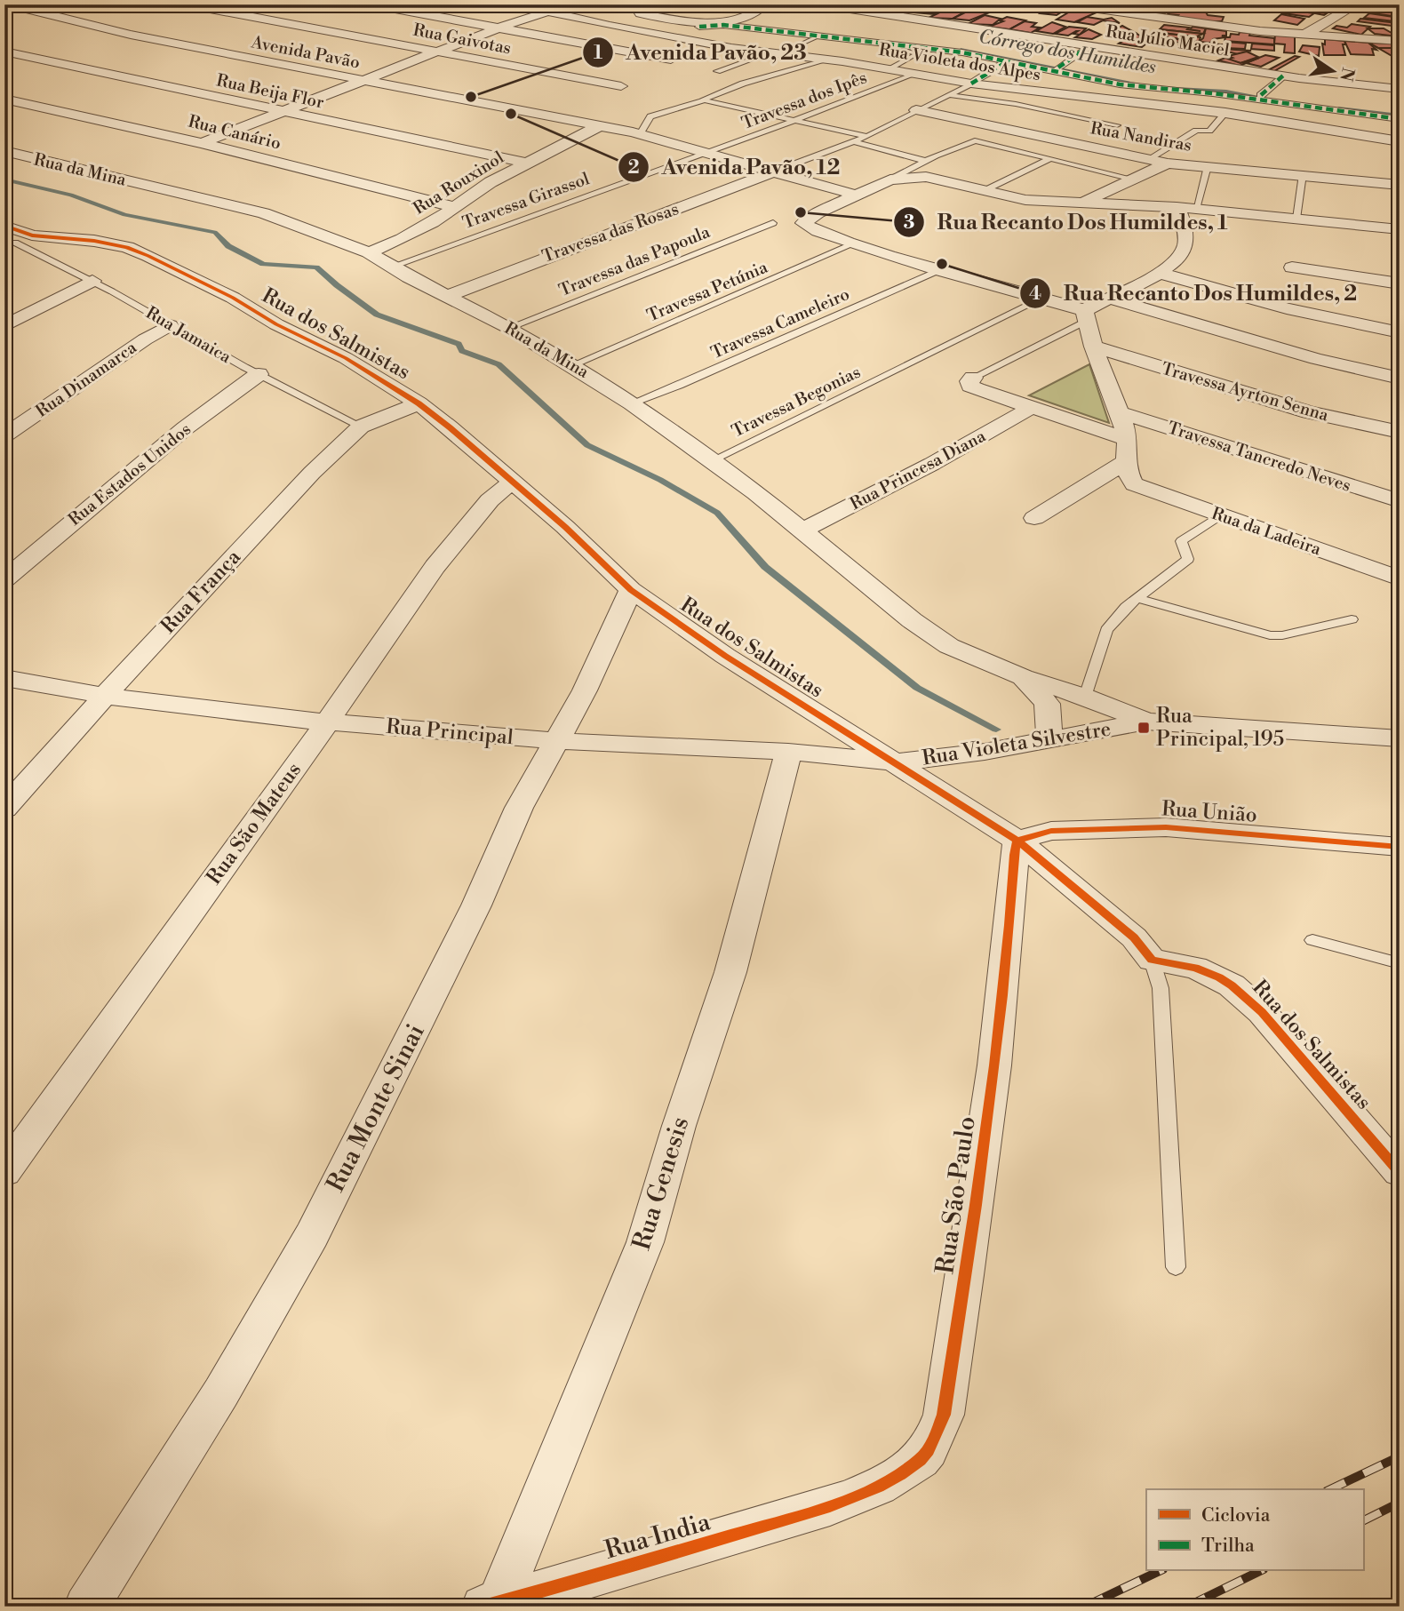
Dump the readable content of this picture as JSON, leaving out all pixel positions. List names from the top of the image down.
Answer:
{
  "streets": {
    "street": [
      "Rua Gaivotas",
      "Rua Júlio Maciel",
      "Avenida Pavão",
      "Rua Violeta dos Alpes",
      "Rua Beija Flor",
      "Rua Canário",
      "Rua Nandiras",
      "Rua da Mina",
      "Rua Rouxinol",
      "Travessa das Rosas",
      "Rua dos Salmistas",
      "Rua Jamaica",
      "Rua Dinamarca",
      "Travessa Ayrton Senna",
      "Travessa Tancredo Neves",
      "Rua Princesa Diana",
      "Rua Estados Unidos",
      "Rua da Ladeira",
      "Rua França",
      "Rua Principal",
      "Rua Violeta Silvestre",
      "Rua União",
      "Rua São Mateus",
      "Rua Monte Sinai",
      "Rua Genesis",
      "Rua São Paulo",
      "Rua India"
    ],
    "lane": [
      "Travessa dos Ipês",
      "Travessa Girassol",
      "Travessa das Papoula",
      "Travessa Petúnia",
      "Travessa Cameleiro",
      "Travessa Begonias"
    ]
  },
  "crossings": [
    ["Avenida Pavão", "Travessa dos Ipês"],
    ["Avenida Pavão", "Rua Rouxinol"],
    ["Avenida Pavão", "Travessa Girassol"],
    ["Avenida Pavão", "Travessa das Rosas"],
    ["Rua Violeta dos Alpes", "Travessa dos Ipês"],
    ["Rua Beija Flor", "Rua Rouxinol"],
    ["Travessa dos Ipês", "Travessa Girassol"],
    ["Rua Canário", "Rua Rouxinol"],
    ["Rua da Mina", "Rua Rouxinol"],
    ["Rua da Mina", "Travessa Girassol"],
    ["Rua da Mina", "Travessa das Rosas"],
    ["Rua da Mina", "Travessa das Papoula"],
    ["Rua da Mina", "Travessa Petúnia"],
    ["Rua da Mina", "Travessa Cameleiro"],
    ["Rua da Mina", "Travessa Begonias"],
    ["Rua da Mina", "Rua Princesa Diana"],
    ["Rua da Mina", "Rua Violeta Silvestre"],
    ["Rua dos Salmistas", "Rua Jamaica"],
    ["Rua dos Salmistas", "Rua França"],
    ["Rua dos Salmistas", "Rua Principal"],
    ["Rua dos Salmistas", "Rua Violeta Silvestre"],
    ["Rua dos Salmistas", "Rua União"],
    ["Rua dos Salmistas", "Rua São Mateus"],
    ["Rua dos Salmistas", "Rua Monte Sinai"],
    ["Rua dos Salmistas", "Rua São Paulo"],
    ["Rua Jamaica", "Rua Dinamarca"],
    ["Rua Jamaica", "Rua Estados Unidos"],
    ["Rua Jamaica", "Rua França"],
    ["Rua França", "Rua Principal"],
    ["Rua Principal", "Rua Violeta Silvestre"],
    ["Rua Principal", "Rua São Mateus"],
    ["Rua Principal", "Rua Monte Sinai"],
    ["Rua Principal", "Rua Genesis"],
    ["Rua União", "Rua São Paulo"],
    ["Rua Genesis", "Rua India"],
    ["Rua São Paulo", "Rua India"]
  ],
  "water": ["Córrego dos Humildes"],
  "places": {
    "other": [
      "Avenida Pavão, 23",
      "Avenida Pavão, 12",
      "Rua Recanto Dos Humildes, 1",
      "Rua Recanto Dos Humildes, 2"
    ],
    "transit": ["Rua Principal, 195"]
  },
  "legend": ["Ciclovia", "Trilha"],
  "north": "right"
}
